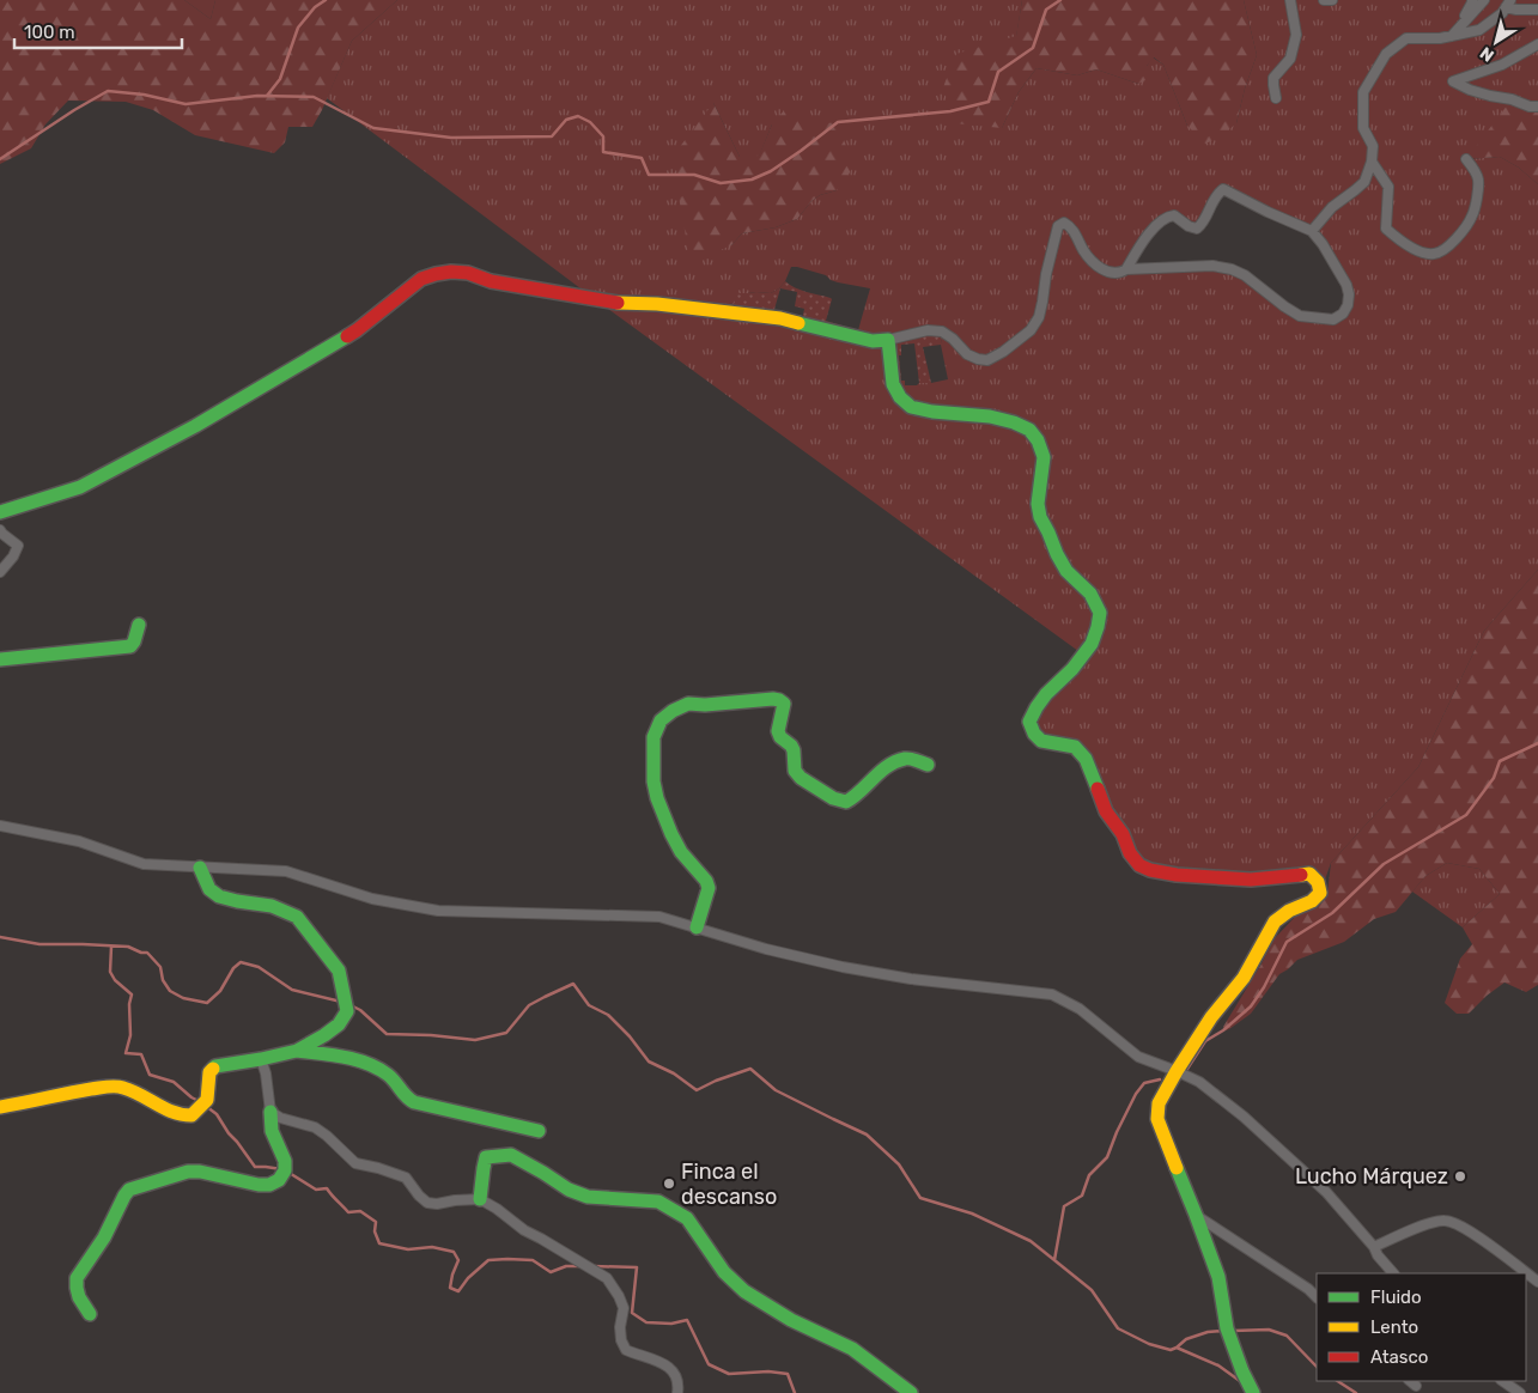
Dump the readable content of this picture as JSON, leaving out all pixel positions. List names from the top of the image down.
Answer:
{
  "places": ["Lucho Márquez", "Finca el descanso"],
  "legend": ["Fluido", "Lento", "Atasco"],
  "scale_bar": "100 m",
  "north": "bottom left"
}
